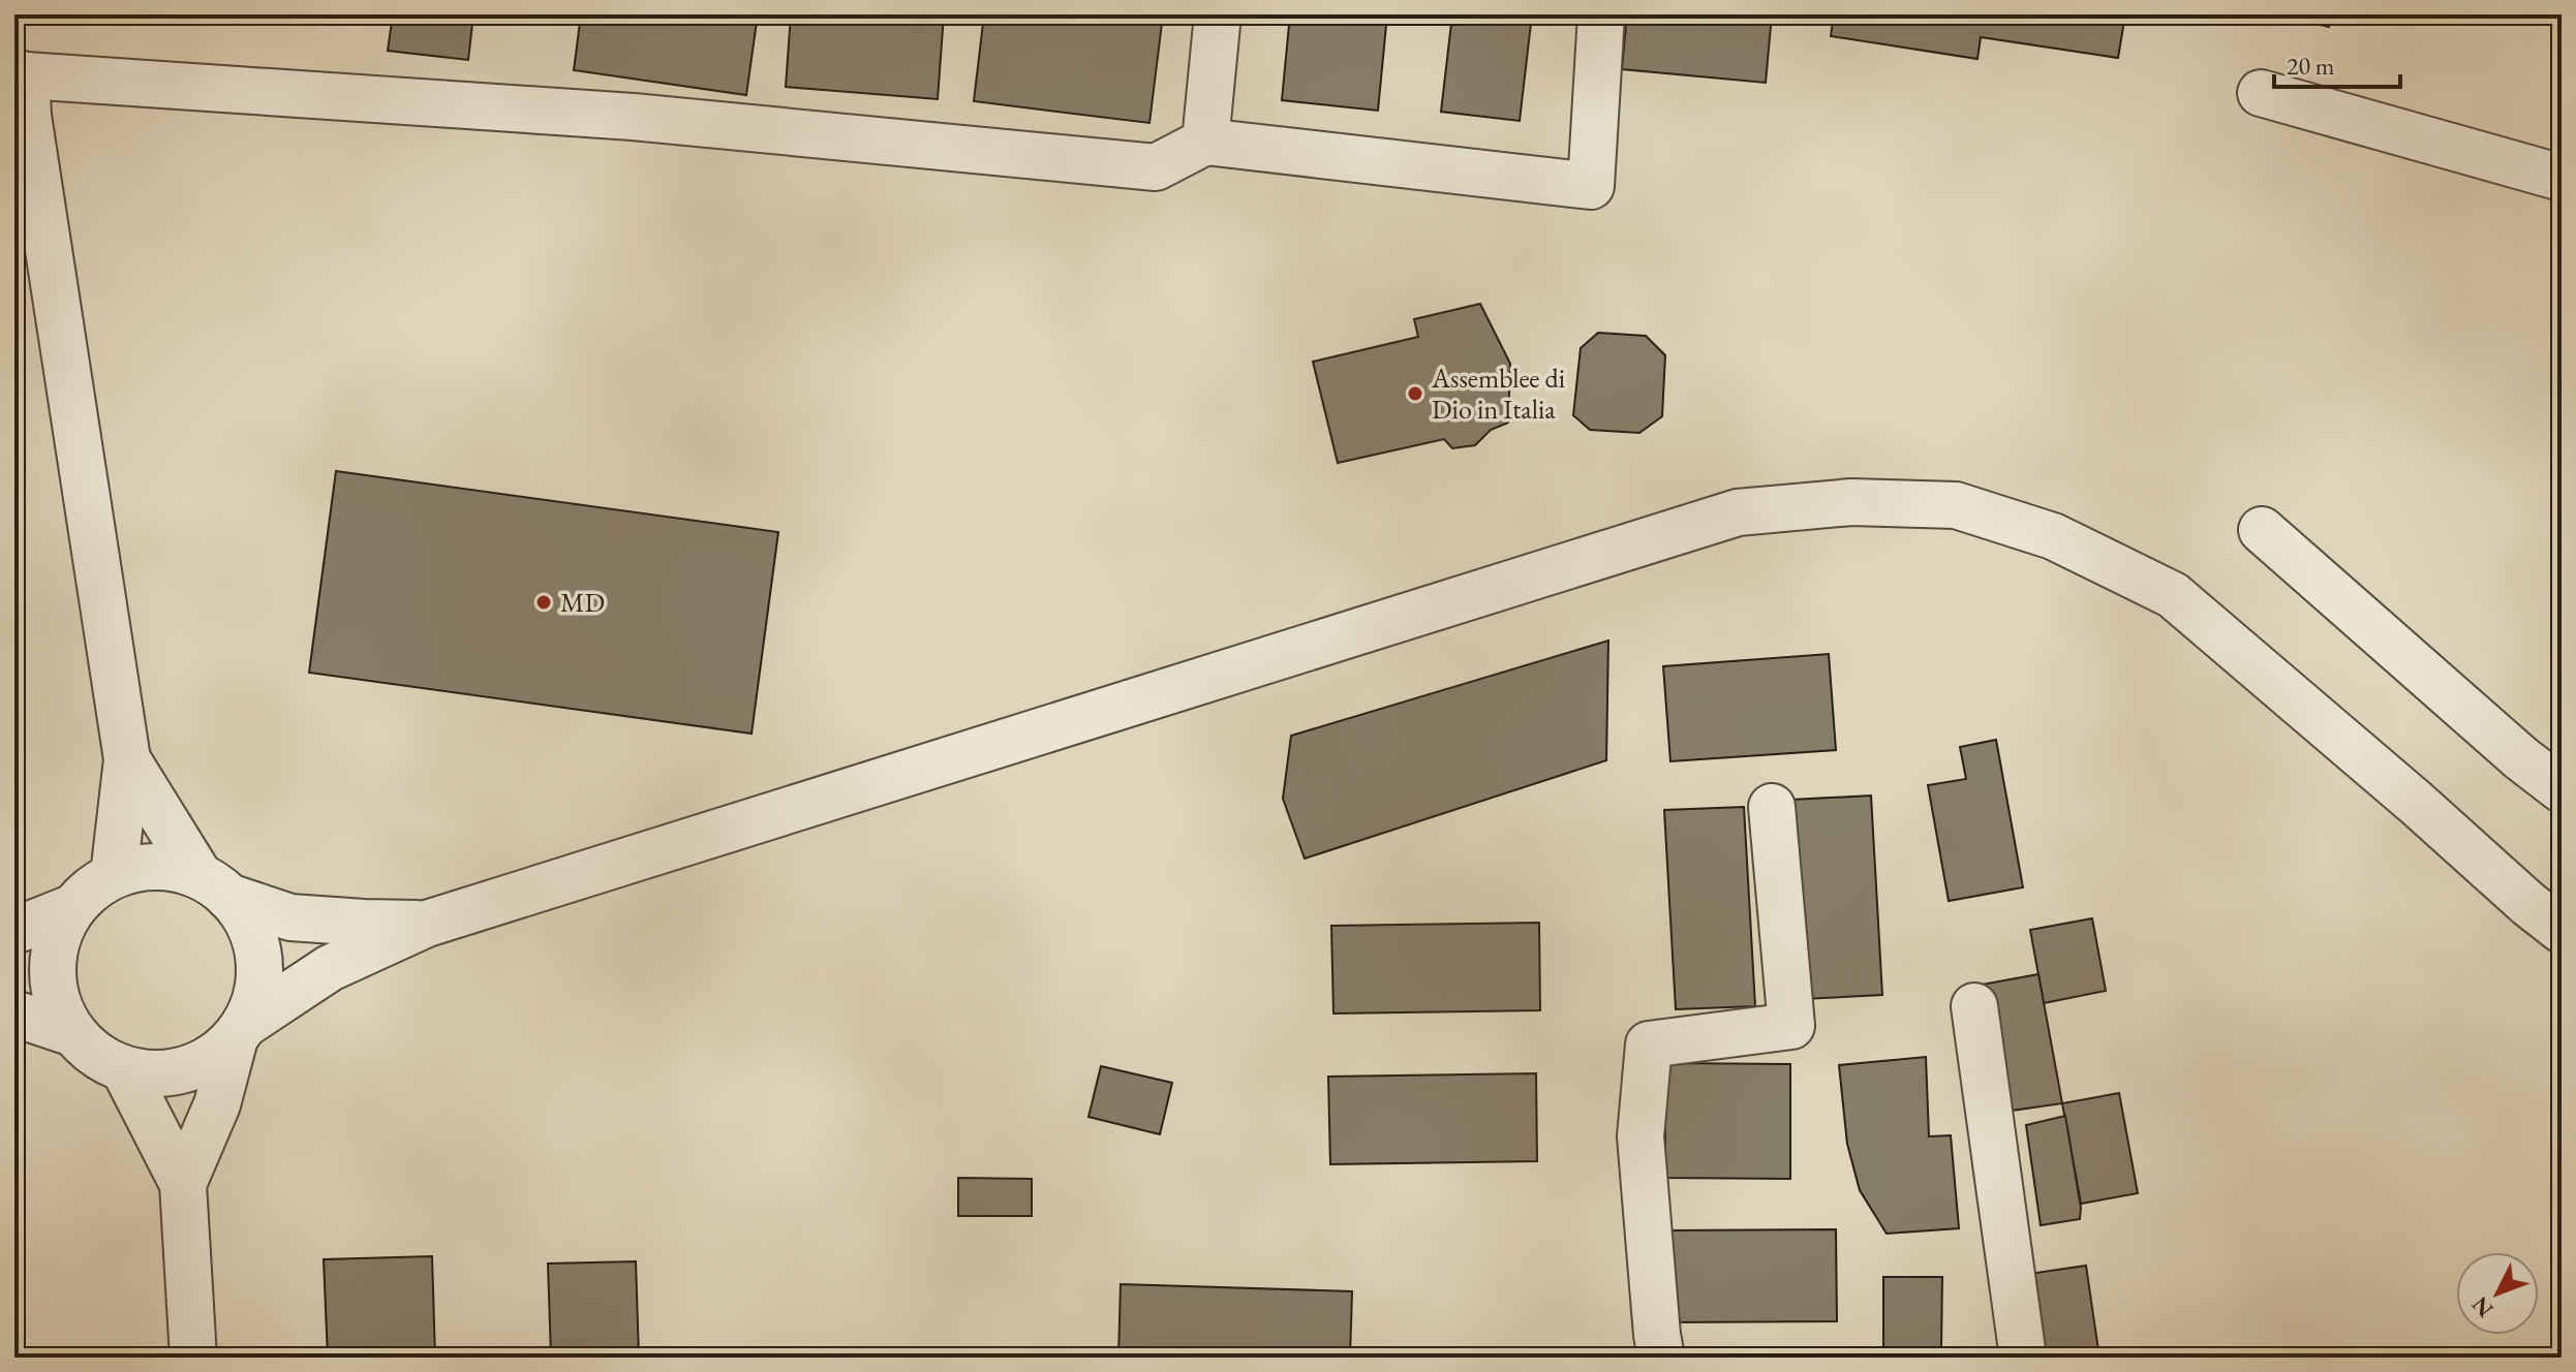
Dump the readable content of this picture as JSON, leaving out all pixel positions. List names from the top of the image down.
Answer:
{
  "places": ["Assemblee di Dio in Italia", "MD"],
  "scale_bar": "20 m",
  "north": "bottom left"
}
